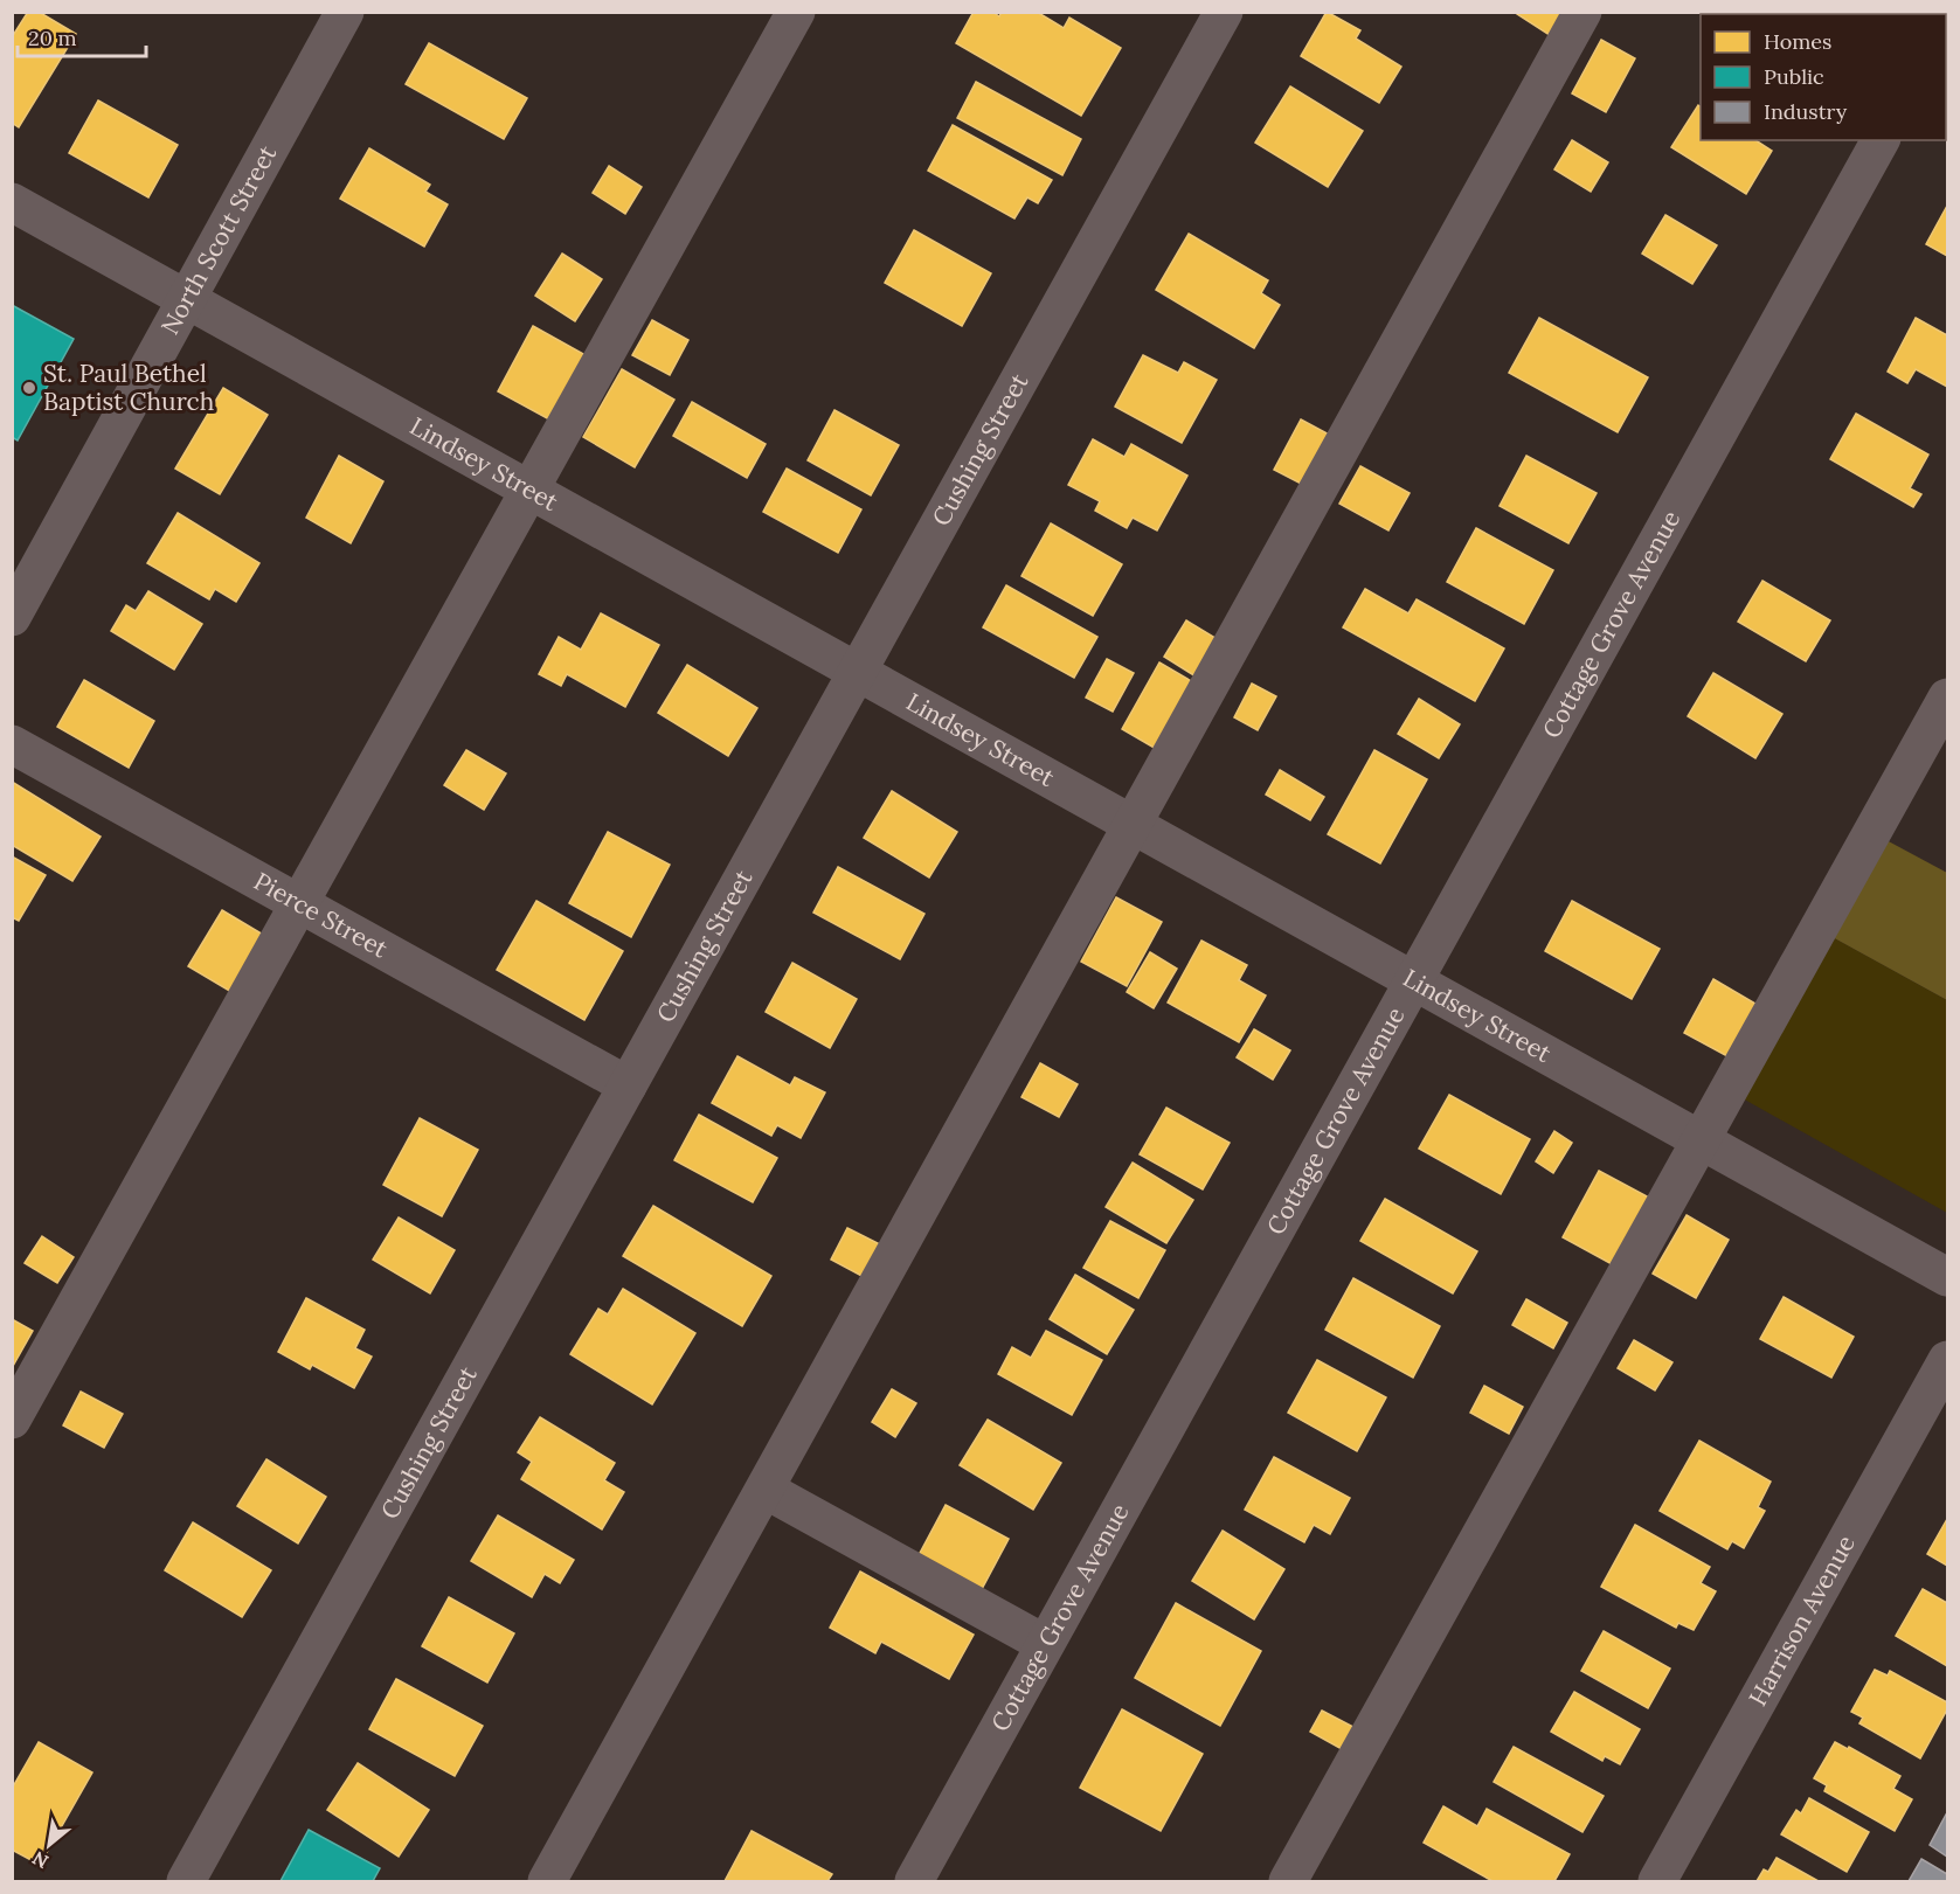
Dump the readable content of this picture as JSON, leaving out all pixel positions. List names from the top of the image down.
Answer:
{
  "streets": {
    "street": [
      "North Scott Street",
      "Cushing Street",
      "Lindsey Street",
      "Cottage Grove Avenue",
      "Pierce Street",
      "Harrison Avenue"
    ]
  },
  "crossings": [
    ["North Scott Street", "Lindsey Street"],
    ["Cushing Street", "Lindsey Street"],
    ["Cushing Street", "Pierce Street"],
    ["Lindsey Street", "Cottage Grove Avenue"]
  ],
  "places": ["St. Paul Bethel Baptist Church"],
  "legend": ["Homes", "Public", "Industry"],
  "scale_bar": "20 m",
  "north": "bottom left"
}
